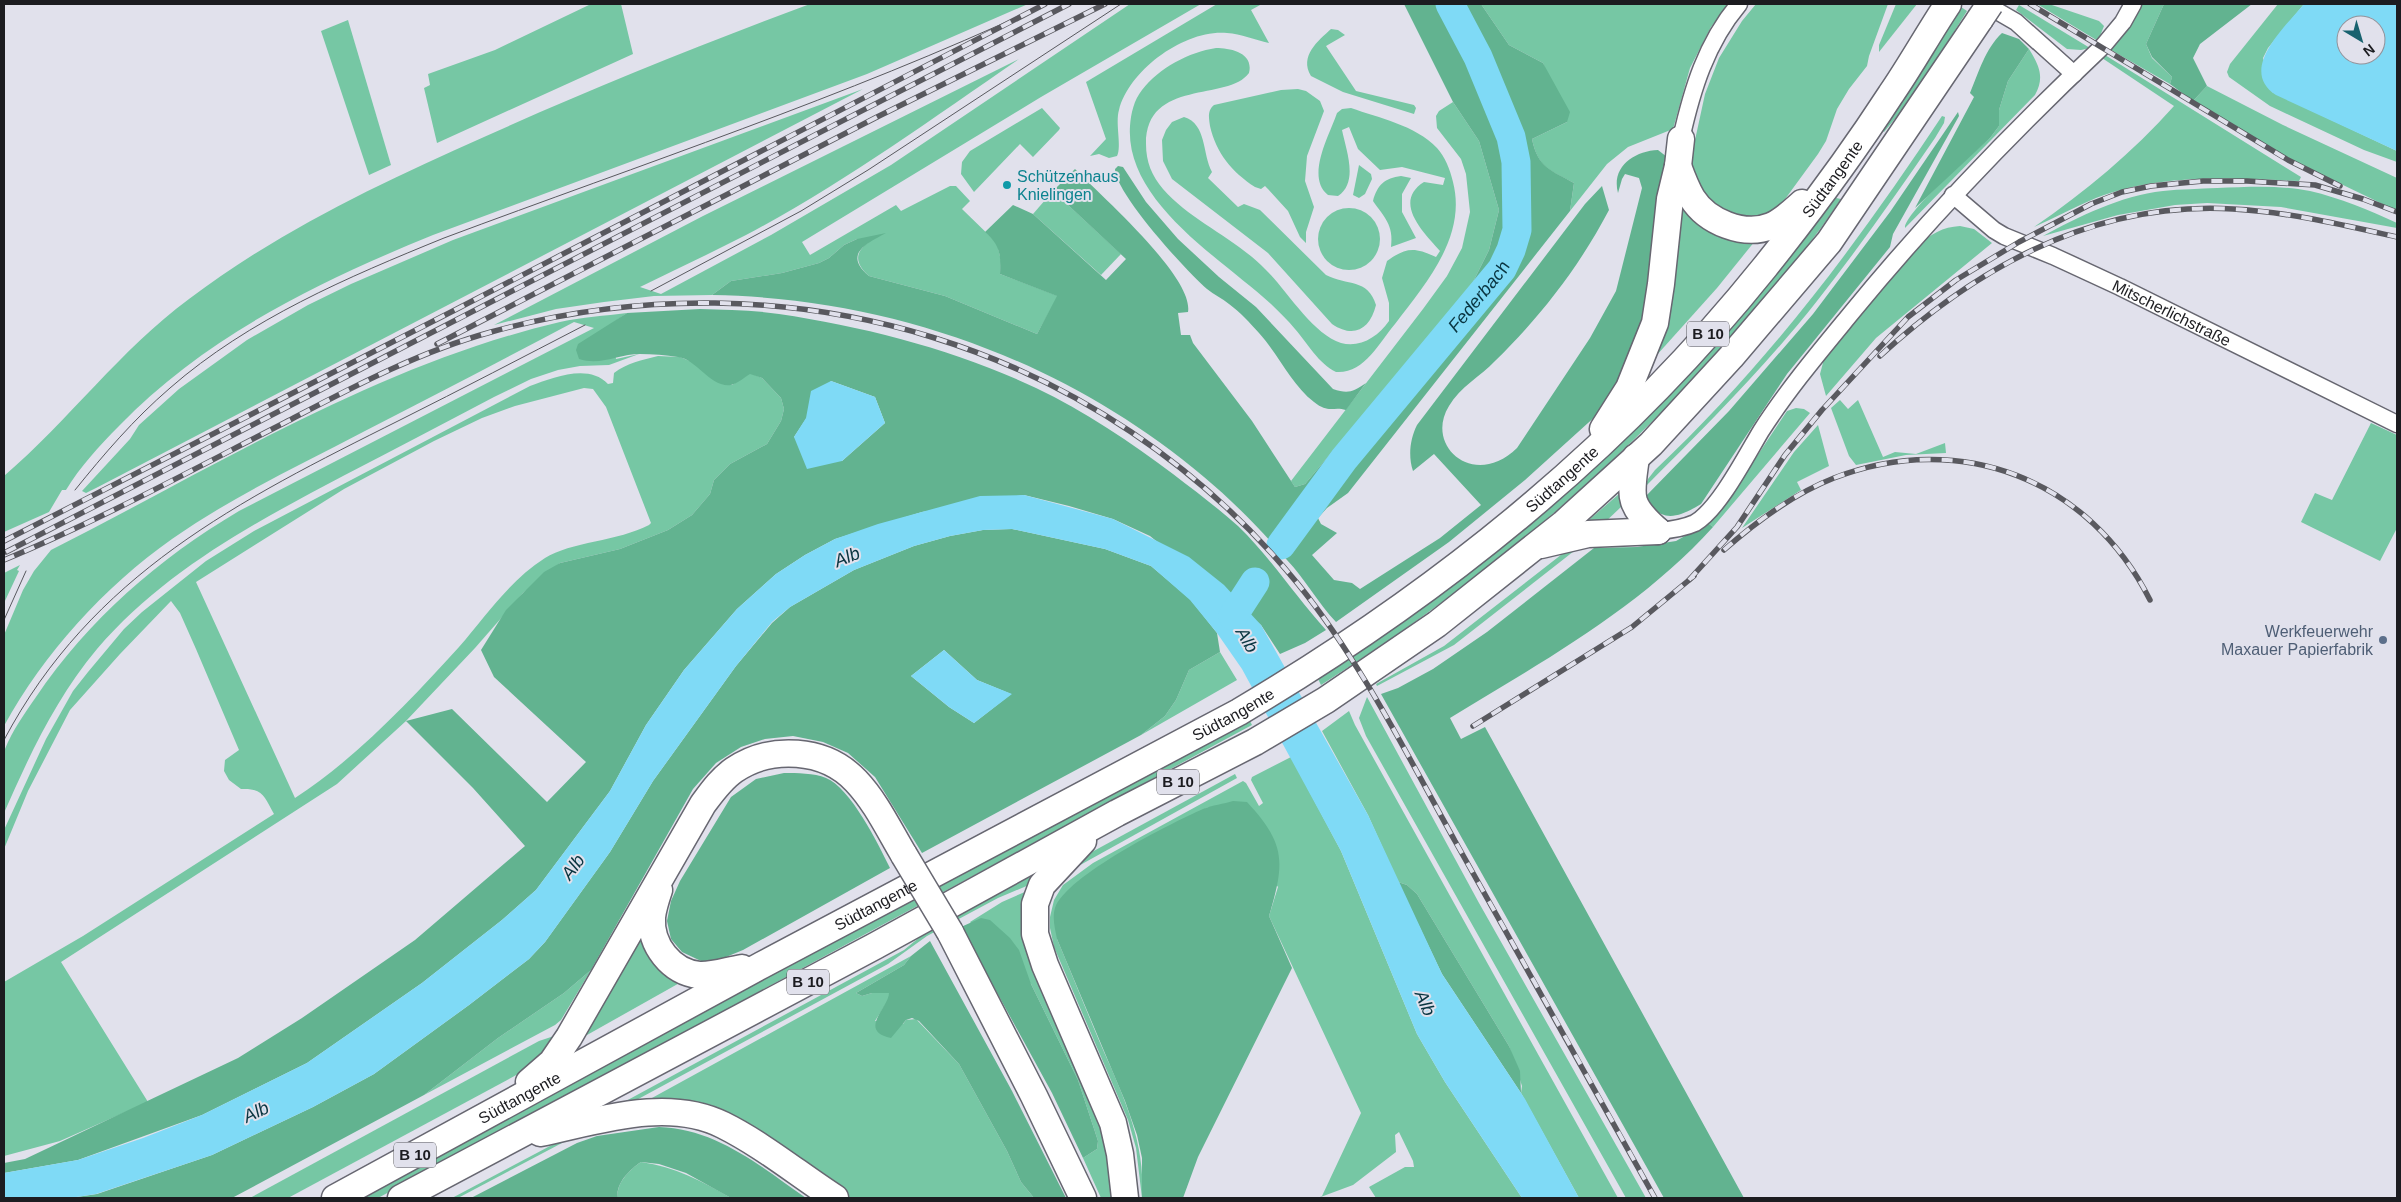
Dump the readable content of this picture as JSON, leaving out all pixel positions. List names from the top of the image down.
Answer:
{
  "streets": {
    "highway": ["Südtangente", "B 10"],
    "street": ["Mitscherlichstraße"]
  },
  "water": ["Federbach", "Alb"],
  "places": ["Schützenhaus Knielingen", "Werkfeuerwehr Maxauer Papierfabrik"],
  "north": "bottom right"
}
